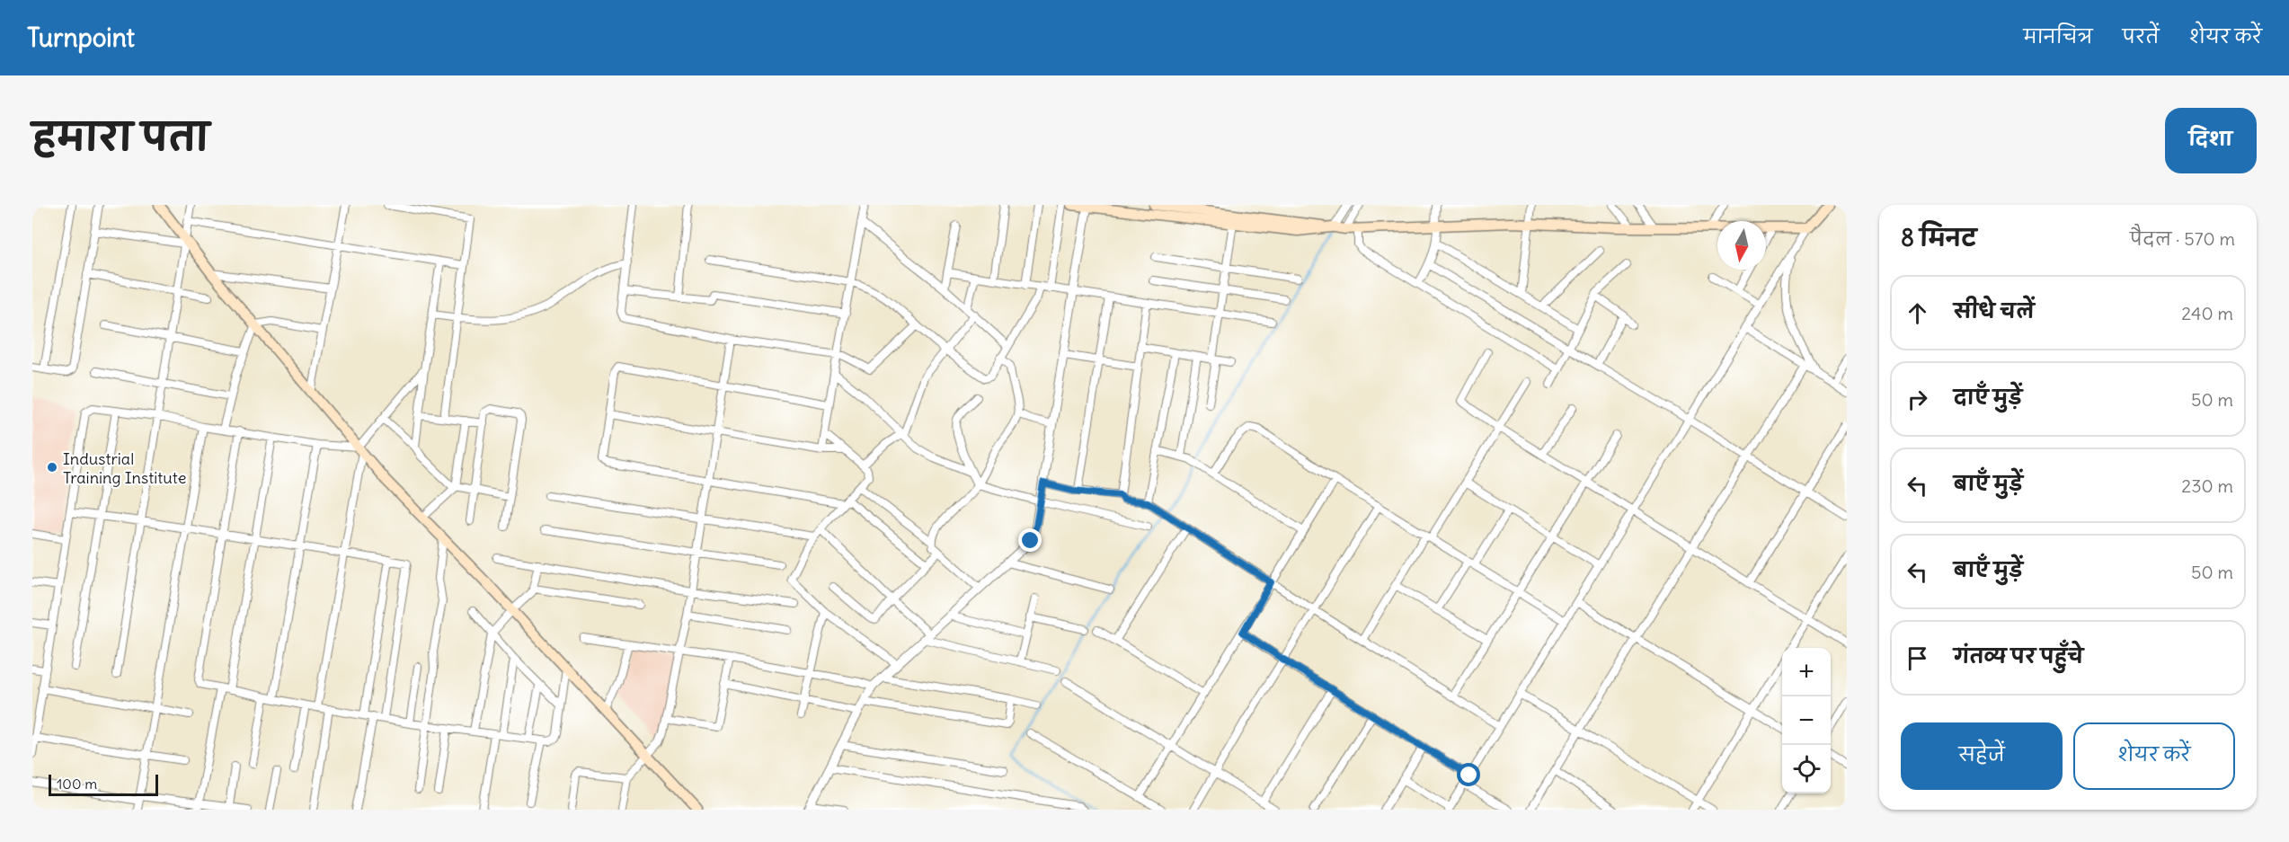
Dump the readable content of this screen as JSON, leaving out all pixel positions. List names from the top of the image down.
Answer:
{
  "places": ["Industrial Training Institute"],
  "scale_bar": "100 m",
  "north": "bottom",
  "page": {
    "header": "Turnpoint",
    "nav": ["मानचित्र", "परतें", "शेयर करें"],
    "title": "हमारा पता",
    "buttons": [
      "दिशा",
      ["सहेजें", "शेयर करें"]
    ],
    "heading": ["8 मिनट", "पैदल · 570 m"],
    "list": [
      ["सीधे चलें", "240 m"],
      ["दाएँ मुड़ें", "50 m"],
      ["बाएँ मुड़ें", "230 m"],
      ["बाएँ मुड़ें", "50 m"],
      "गंतव्य पर पहुँचे"
    ],
    "map_buttons": ["+", "−"],
    "scale": "100 m"
  }
}
